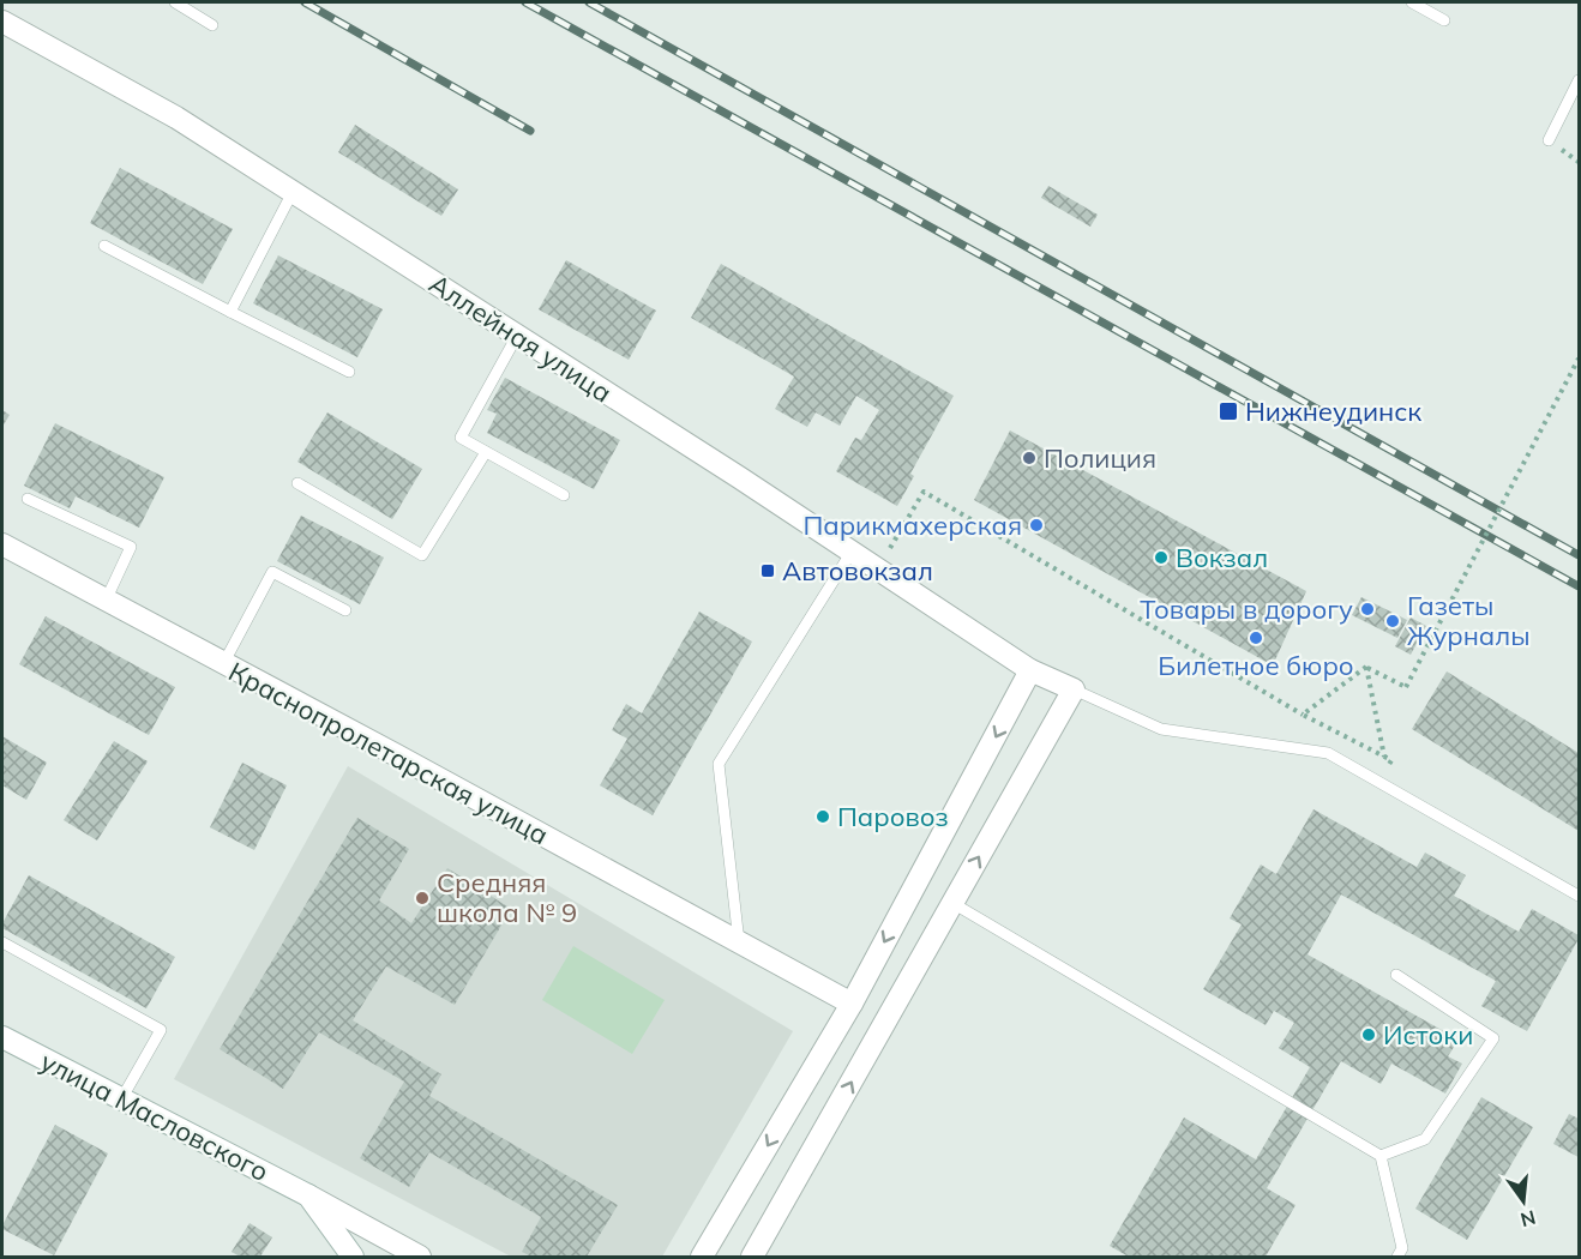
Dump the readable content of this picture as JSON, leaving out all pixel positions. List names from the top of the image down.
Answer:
{
  "streets": {
    "street": ["Аллейная улица", "Краснопролетарская улица", "улица Масловского"]
  },
  "places": {
    "transit": ["Нижнеудинск", "Автовокзал"],
    "other": [
      "Полиция",
      "Парикмахерская",
      "Вокзал",
      "Товары в дорогу",
      "Газеты Журналы",
      "Билетное бюро",
      "Паровоз",
      "Средняя школа № 9",
      "Истоки"
    ]
  },
  "north": "bottom"
}
